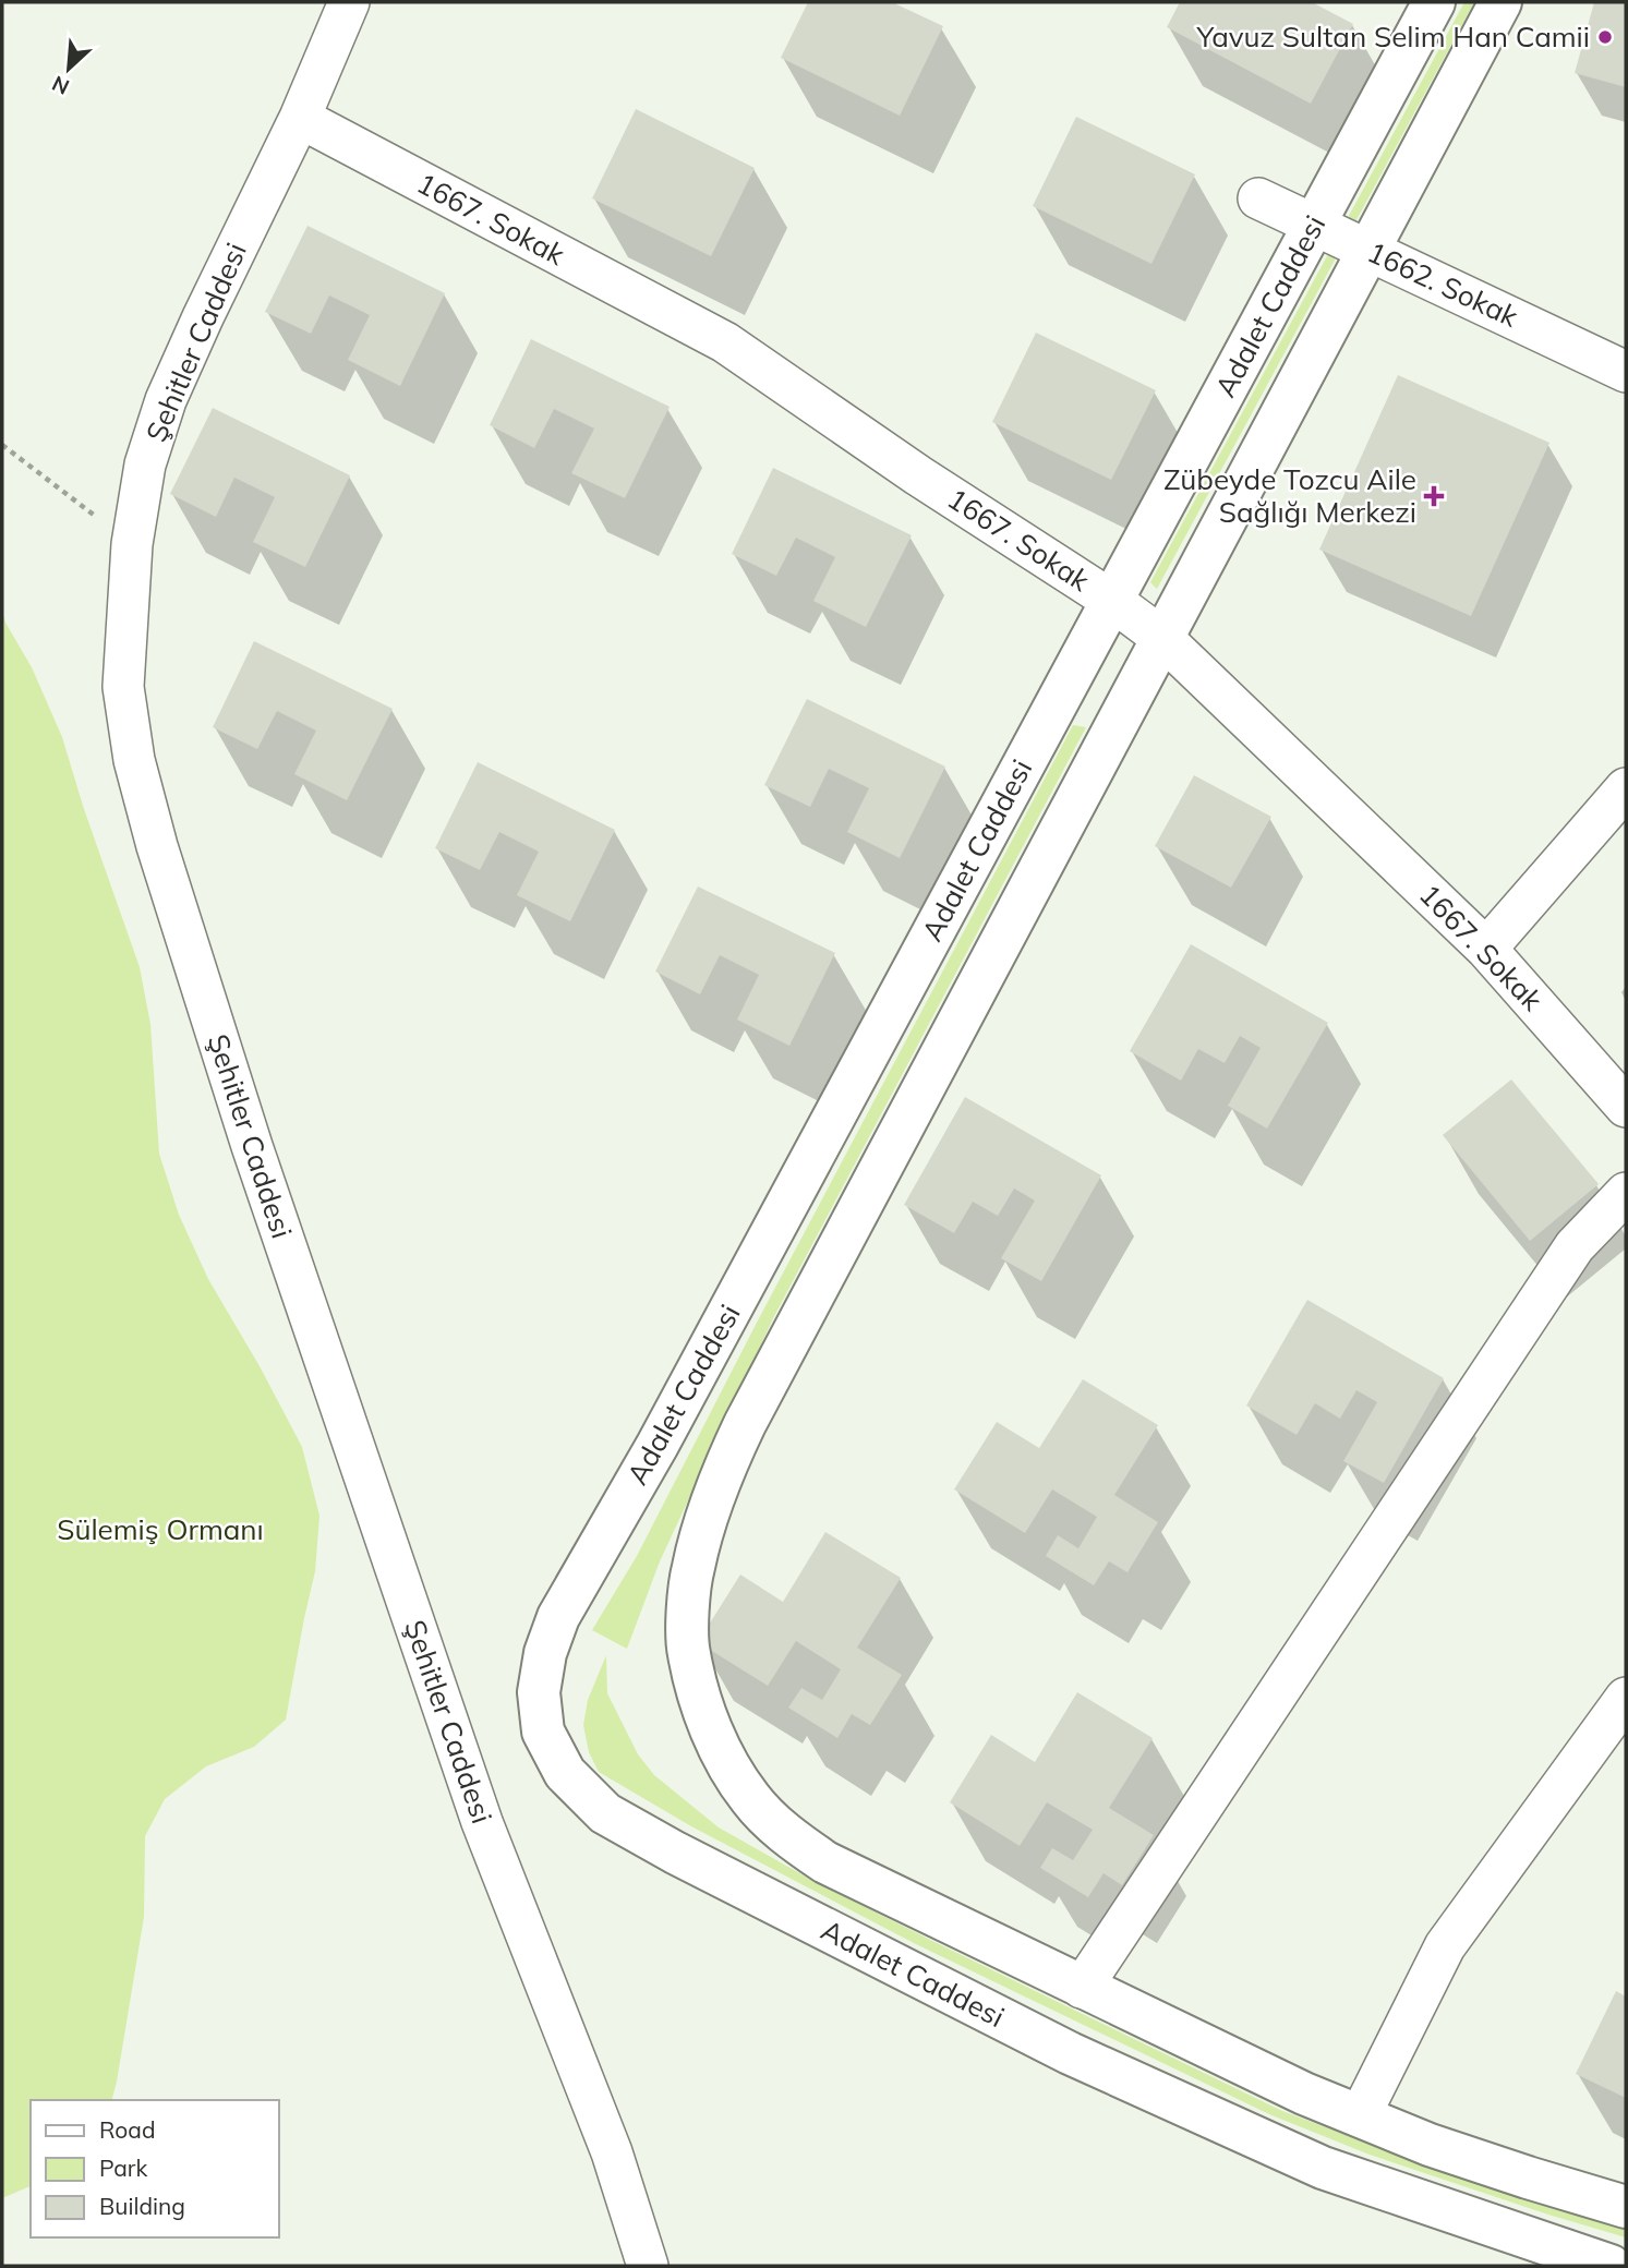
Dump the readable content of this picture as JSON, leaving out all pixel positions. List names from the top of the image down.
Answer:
{
  "streets": {
    "street": [
      "1667. Sokak",
      "1662. Sokak",
      "Adalet Caddesi",
      "Şehitler Caddesi"
    ]
  },
  "crossings": [
    ["1667. Sokak", "Adalet Caddesi"],
    ["1667. Sokak", "Şehitler Caddesi"],
    ["1662. Sokak", "Adalet Caddesi"]
  ],
  "parks": ["Sülemiş Ormanı"],
  "places": {
    "other": ["Yavuz Sultan Selim Han Camii"],
    "health": ["Zübeyde Tozcu Aile Sağlığı Merkezi"]
  },
  "legend": ["Road", "Park", "Building"],
  "north": "bottom left"
}
